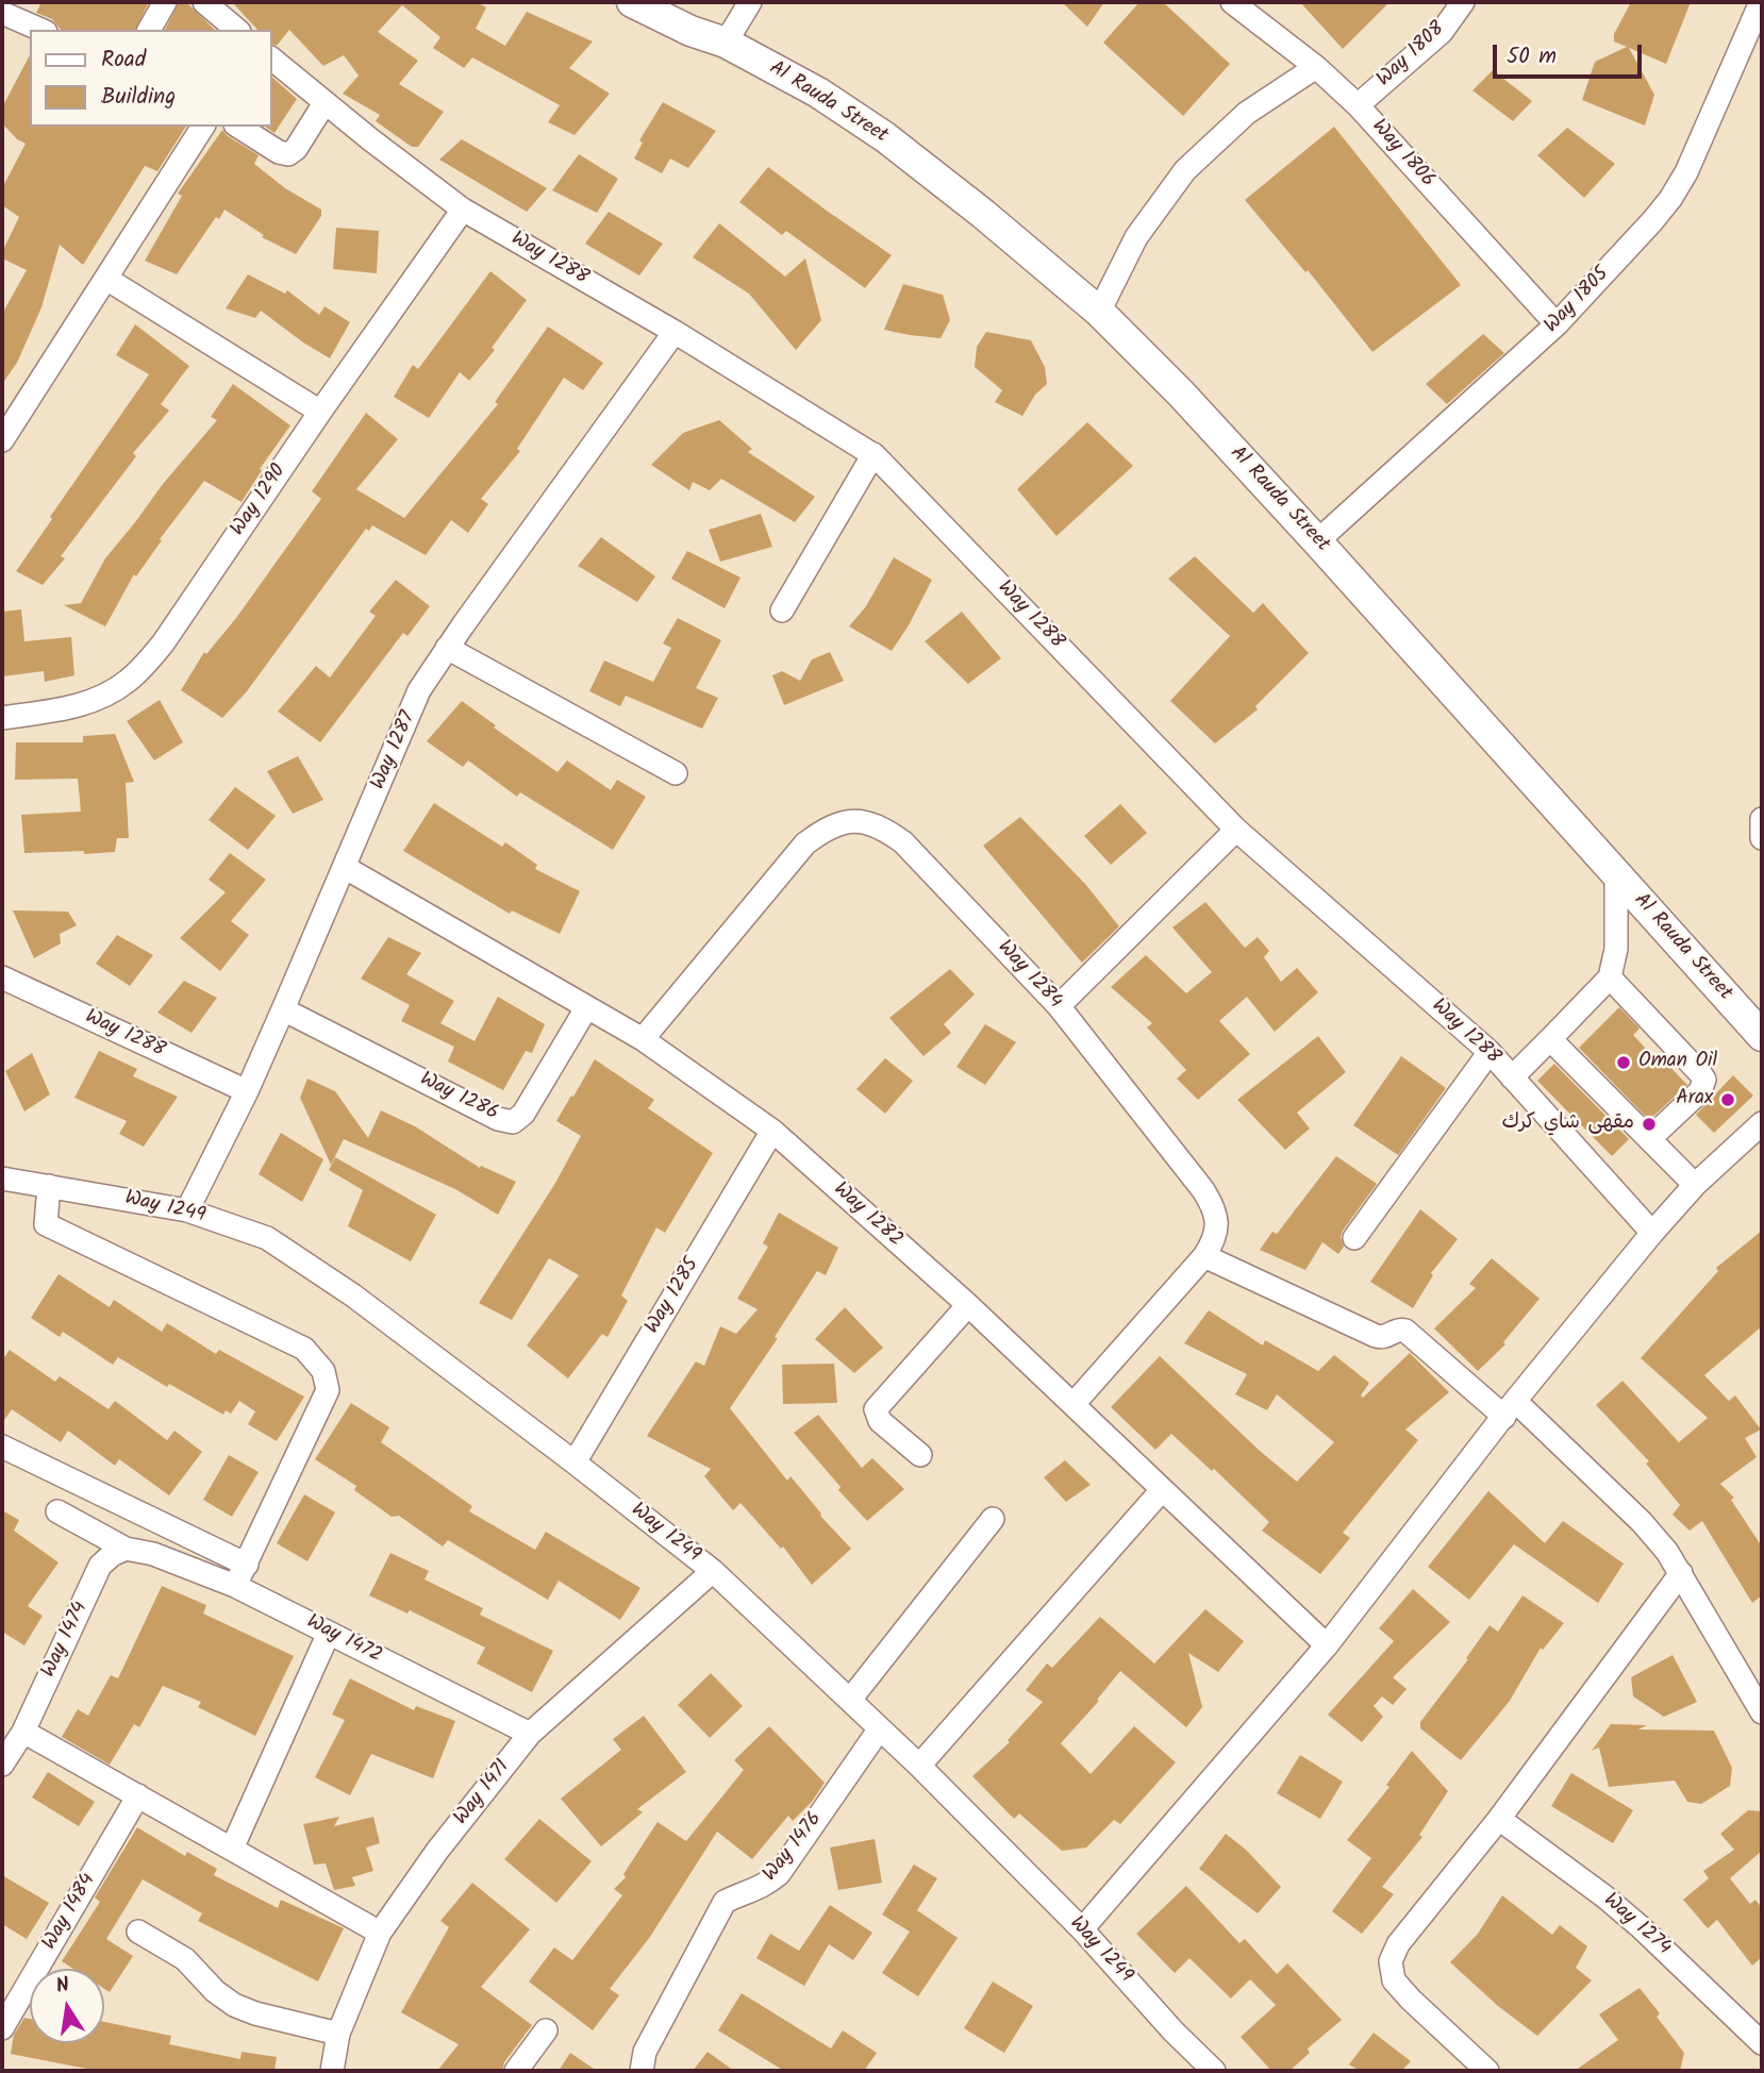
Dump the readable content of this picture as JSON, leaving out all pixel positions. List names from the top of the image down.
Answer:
{
  "streets": {
    "main road": ["Al Rauda Street"],
    "street": [
      "Way 1808",
      "Way 1806",
      "Way 1288",
      "Way 1805",
      "Way 1290",
      "Way 1287",
      "Way 1284",
      "Way 1286",
      "Way 1249",
      "Way 1282",
      "Way 1285",
      "Way 1474",
      "Way 1472",
      "Way 1471",
      "Way 1476",
      "Way 1484",
      "Way 1274"
    ]
  },
  "crossings": [
    ["Way 1808", "Way 1806"],
    ["Al Rauda Street", "Way 1805"],
    ["Way 1806", "Way 1805"],
    ["Way 1288", "Way 1290"],
    ["Way 1288", "Way 1287"],
    ["Way 1287", "Way 1286"],
    ["Way 1287", "Way 1249"],
    ["Way 1287", "Way 1282"],
    ["Way 1284", "Way 1282"],
    ["Way 1286", "Way 1282"],
    ["Way 1249", "Way 1285"],
    ["Way 1249", "Way 1471"],
    ["Way 1249", "Way 1476"],
    ["Way 1282", "Way 1285"],
    ["Way 1474", "Way 1472"],
    ["Way 1472", "Way 1471"]
  ],
  "places": ["Oman Oil", "Arax", "مقهى شاي كرك"],
  "legend": ["Road", "Building"],
  "scale_bar": "50 m",
  "north": "top"
}
